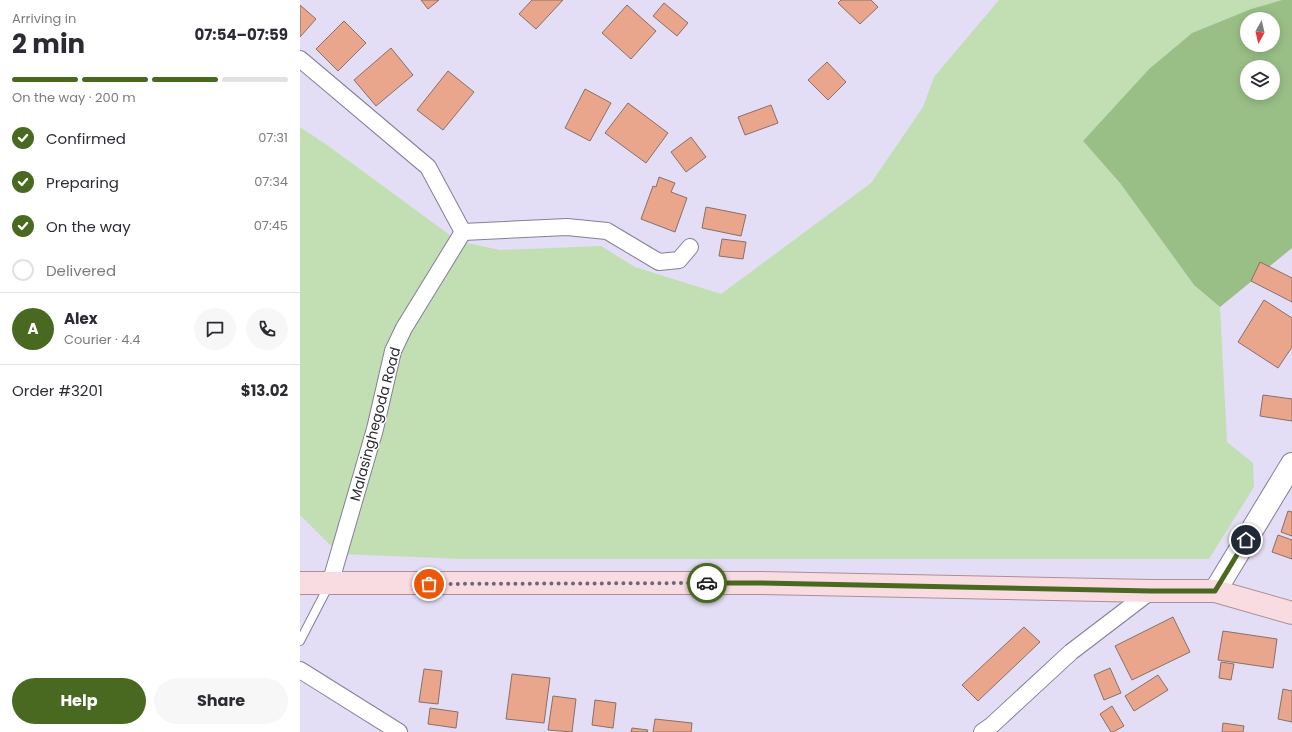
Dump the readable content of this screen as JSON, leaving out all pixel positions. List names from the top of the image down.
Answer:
{
  "streets": {
    "street": ["Malasinghegoda Road"]
  },
  "north": "bottom",
  "page": {
    "heading": ["2 min", "Arriving in", "07:54–07:59"],
    "panel": [
      "Alex",
      "Courier · 4.4",
      "Order #3201",
      "$13.02"
    ],
    "bar": "On the way · 200 m",
    "list": [
      ["Confirmed", "07:31"],
      ["Preparing", "07:34"],
      ["On the way", "07:45"],
      "Delivered"
    ],
    "round": "A",
    "buttons": ["Help", "Share"]
  }
}
